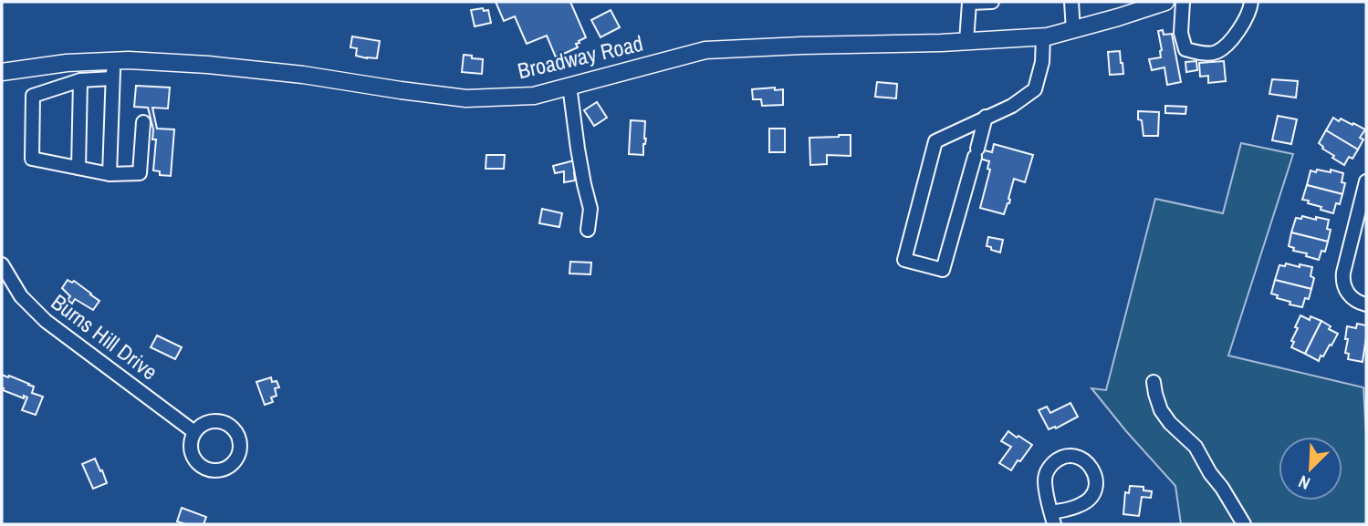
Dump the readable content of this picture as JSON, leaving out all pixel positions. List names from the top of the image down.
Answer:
{
  "streets": {
    "main road": ["Broadway Road"],
    "street": ["Burns Hill Drive"]
  },
  "north": "bottom left"
}
